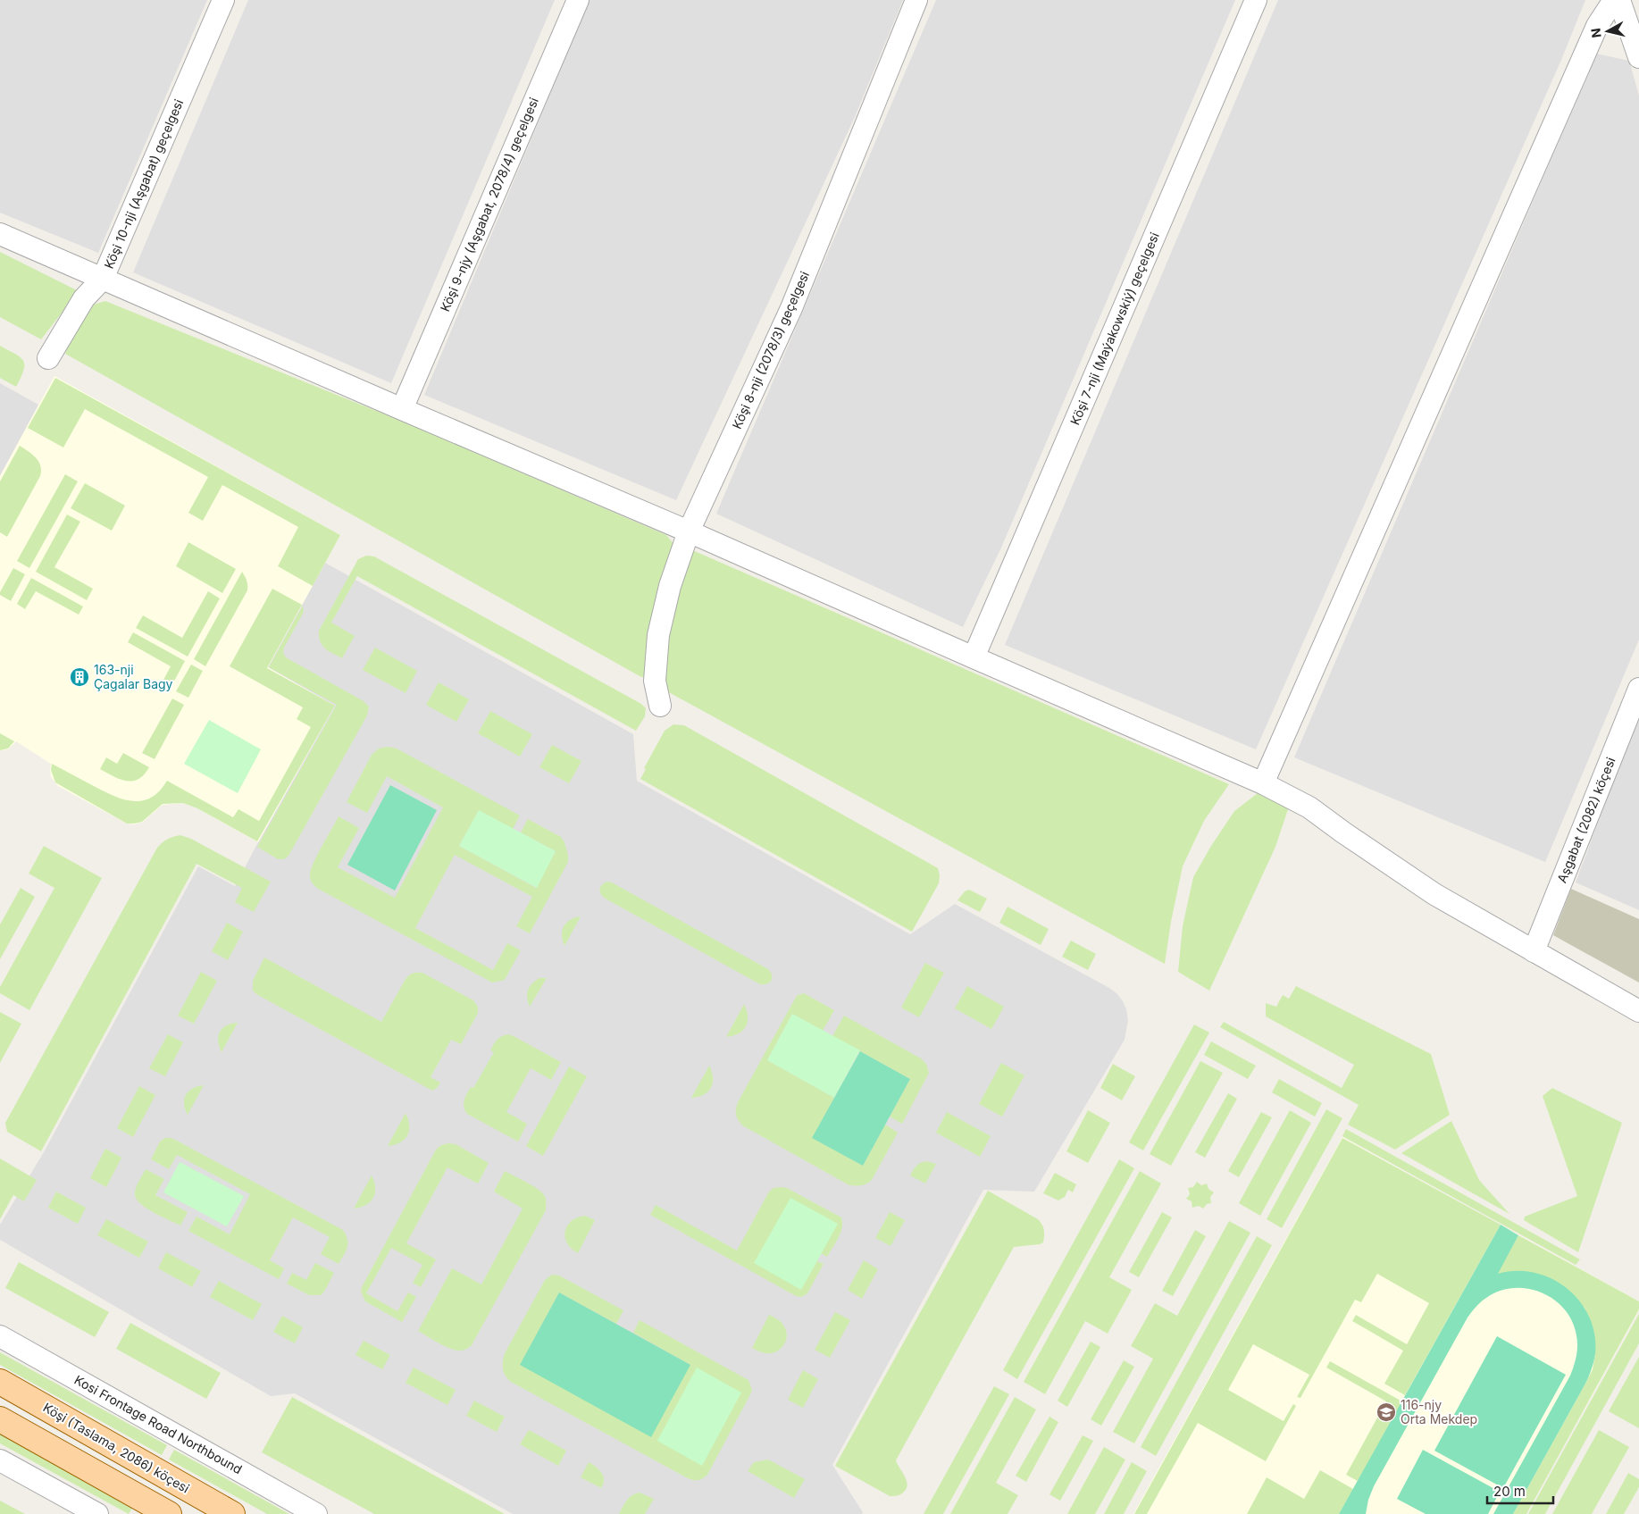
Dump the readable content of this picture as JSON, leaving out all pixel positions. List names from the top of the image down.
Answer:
{
  "streets": {
    "main road": ["Köşi (Taslama, 2086) köçesi"],
    "street": [
      "Köşi 10-nji (Aşgabat) geçelgesi",
      "Köşi 9-njy (Aşgabat, 2078/4) geçelgesi",
      "Köşi 7-nji (Maýakowskiý) geçelgesi",
      "Köşi 8-nji (2078/3) geçelgesi",
      "Aşgabat (2082) köçesi",
      "Kosi Frontage Road Northbound"
    ]
  },
  "places": {
    "building": ["163-nji Çagalar Bagy"],
    "school or university": ["116-njy Orta Mekdep"]
  },
  "scale_bar": "20 m",
  "north": "left"
}
